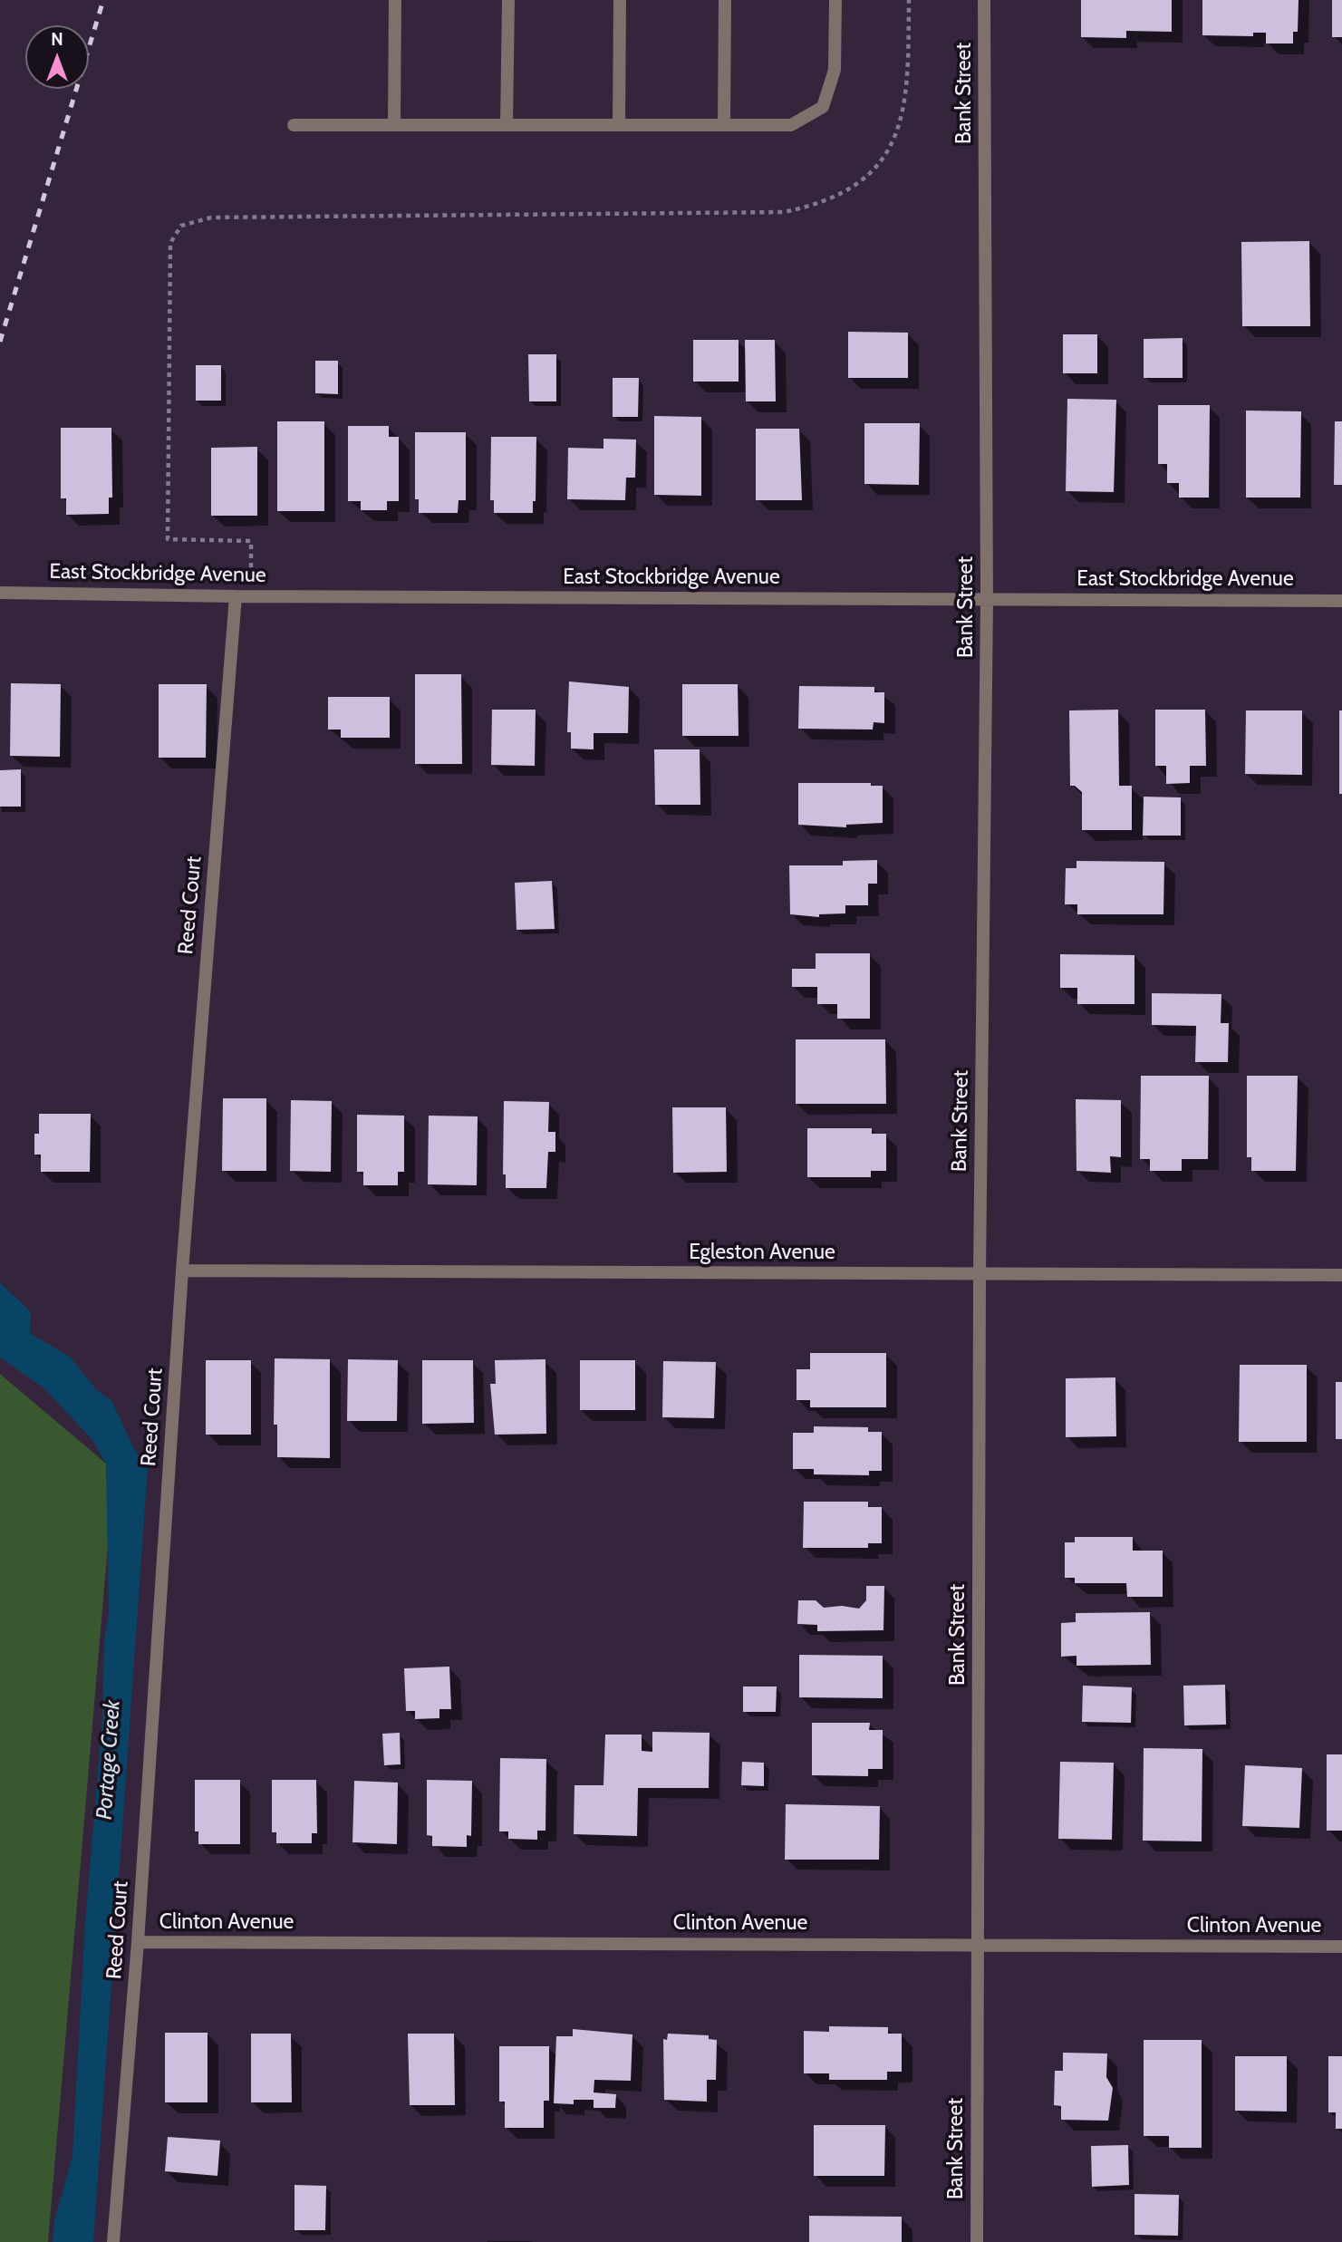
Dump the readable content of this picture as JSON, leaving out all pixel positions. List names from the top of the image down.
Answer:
{
  "streets": {
    "street": [
      "Bank Street",
      "East Stockbridge Avenue",
      "Reed Court",
      "Egleston Avenue",
      "Clinton Avenue"
    ]
  },
  "crossings": [
    ["Bank Street", "East Stockbridge Avenue"],
    ["Bank Street", "Egleston Avenue"],
    ["Bank Street", "Clinton Avenue"],
    ["East Stockbridge Avenue", "Reed Court"],
    ["Reed Court", "Egleston Avenue"],
    ["Reed Court", "Clinton Avenue"]
  ],
  "water": ["Portage Creek"],
  "north": "top"
}
